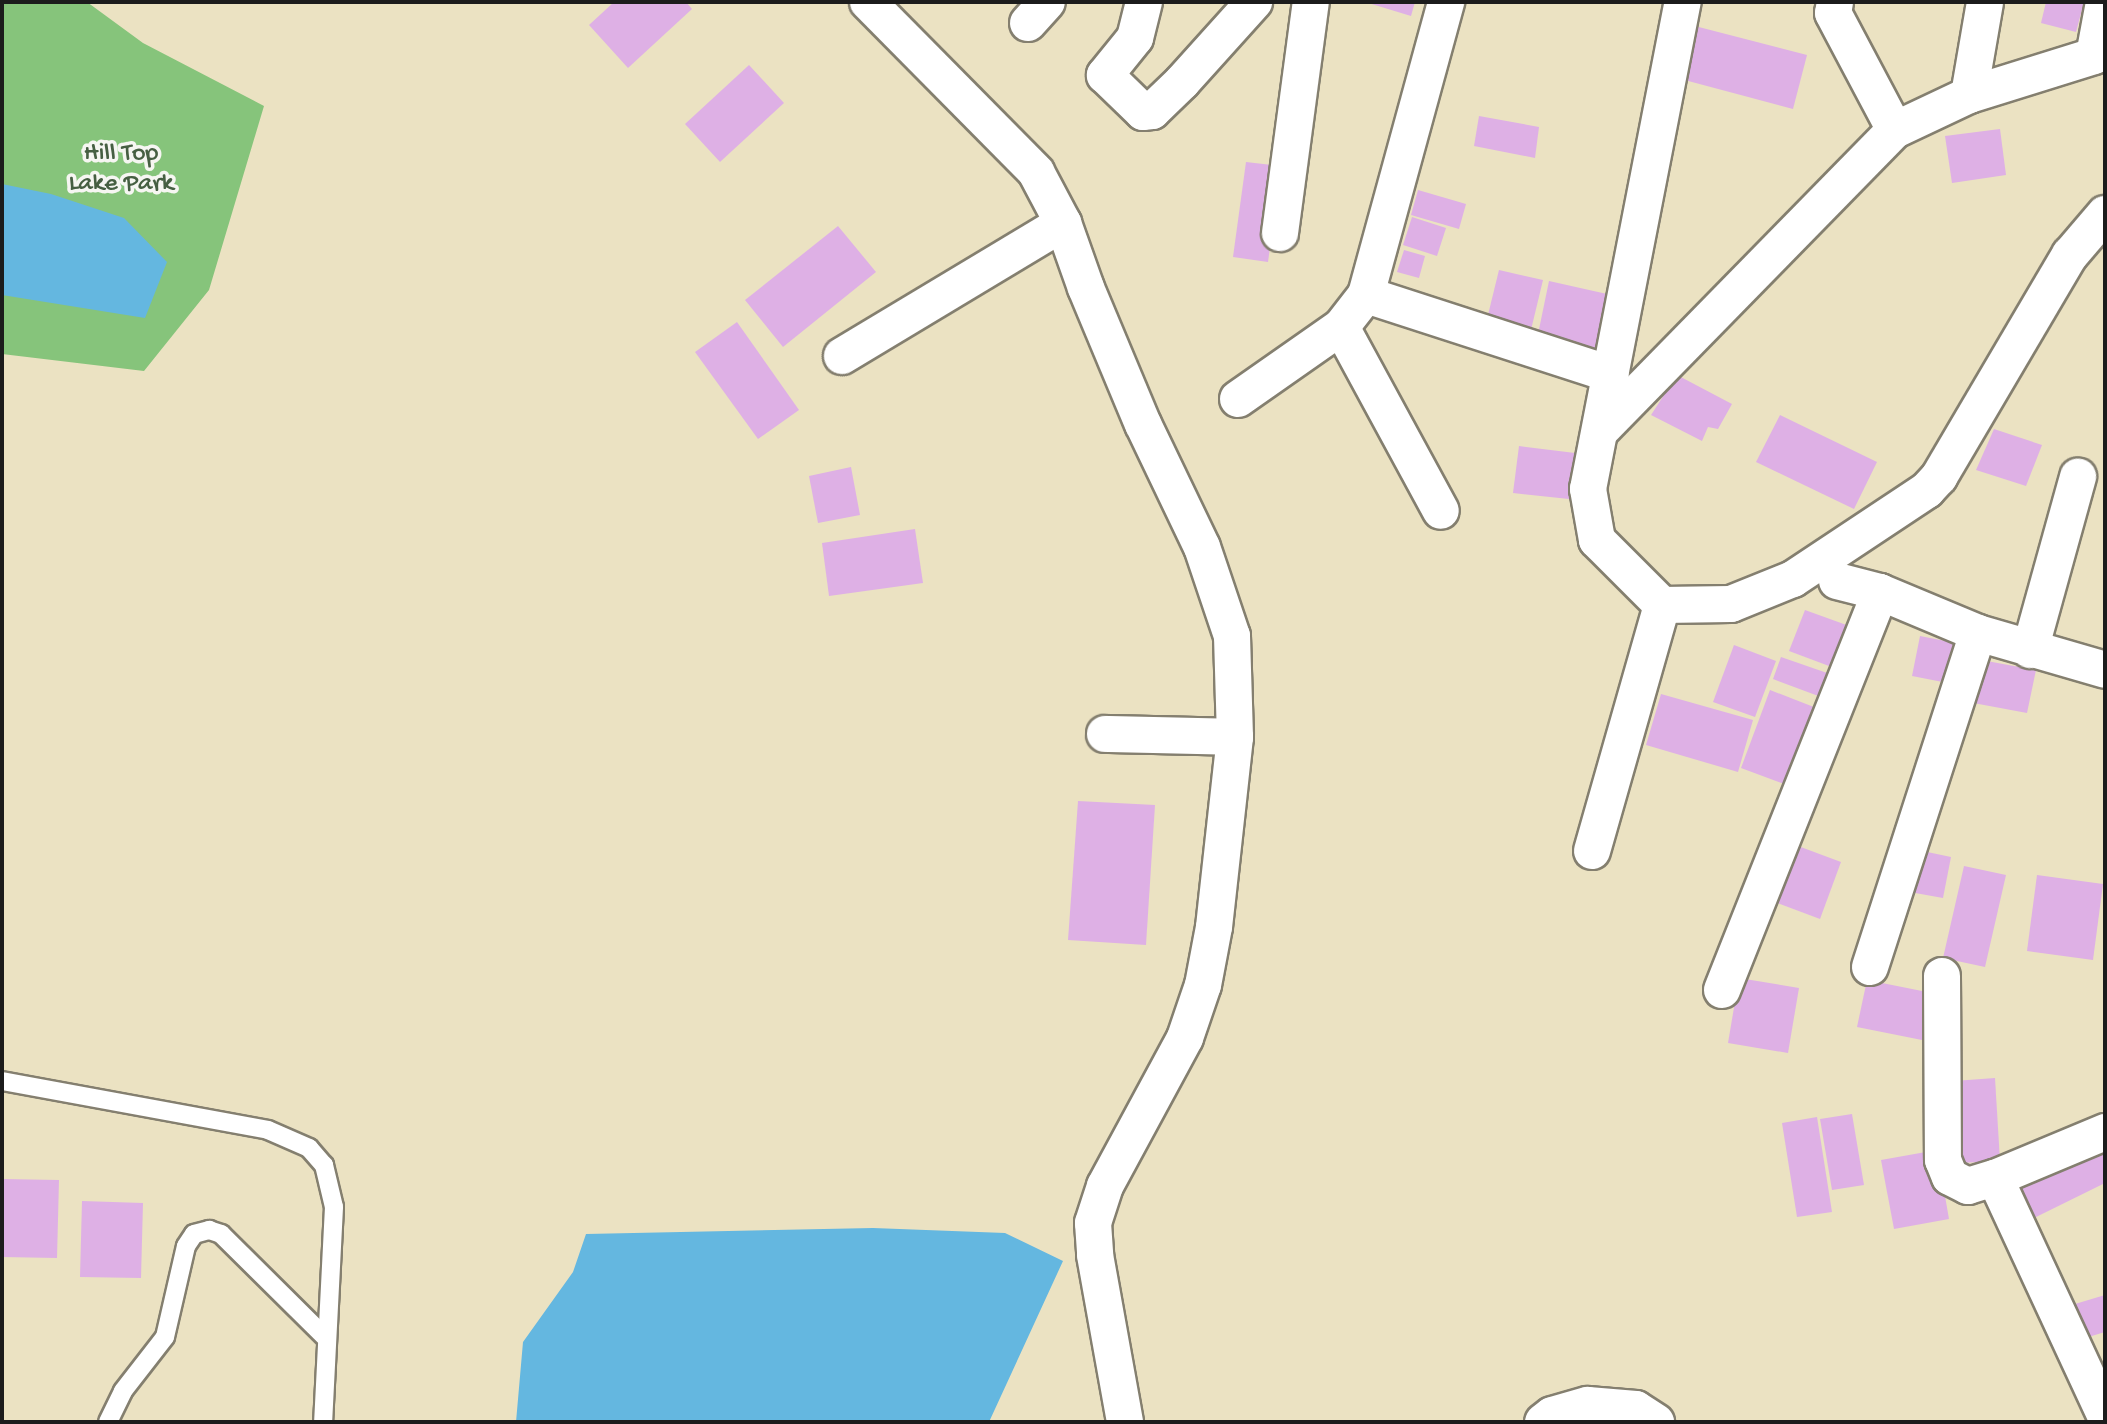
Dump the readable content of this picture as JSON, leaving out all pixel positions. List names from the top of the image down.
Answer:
{
  "parks": ["Hill Top Lake Park"]
}
